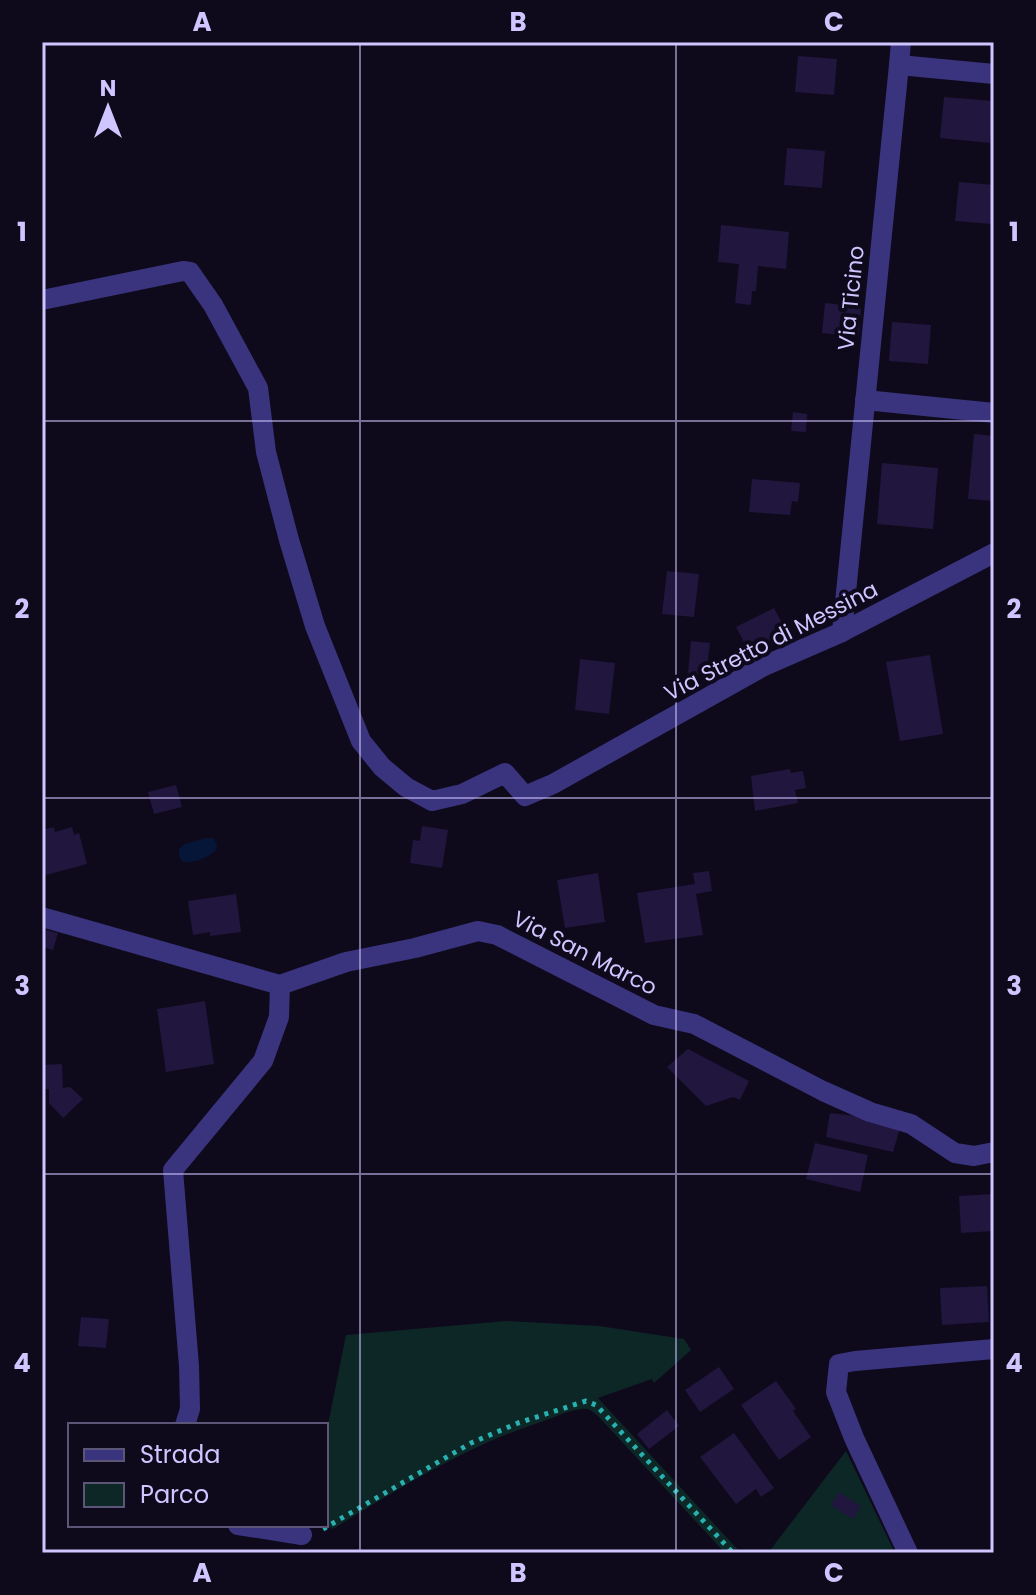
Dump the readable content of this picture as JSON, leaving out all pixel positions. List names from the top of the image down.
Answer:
{
  "streets": {
    "street": ["Via Ticino", "Via Stretto di Messina", "Via San Marco"]
  },
  "crossings": [
    ["Via Ticino", "Via Stretto di Messina"]
  ],
  "legend": ["Strada", "Parco"],
  "north": "top",
  "grid": {
    "columns": ["A", "B", "C"],
    "rows": [
      "1",
      "2",
      "3",
      "4"
    ]
  }
}
